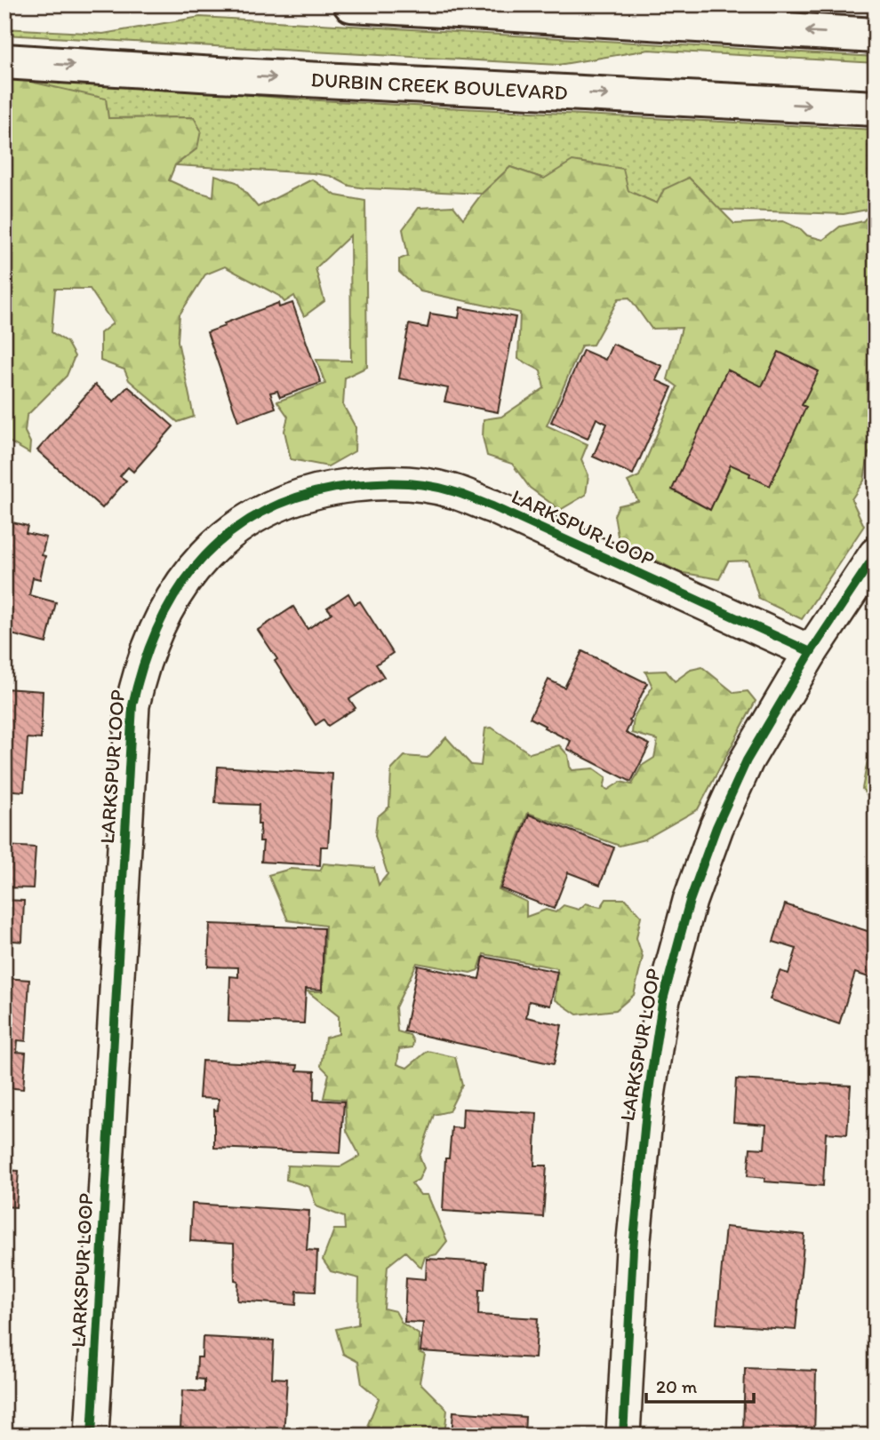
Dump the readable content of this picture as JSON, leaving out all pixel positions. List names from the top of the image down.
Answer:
{
  "streets": {
    "street": ["DURBIN CREEK BOULEVARD", "LARKSPUR LOOP"]
  },
  "scale_bar": "20 m"
}
